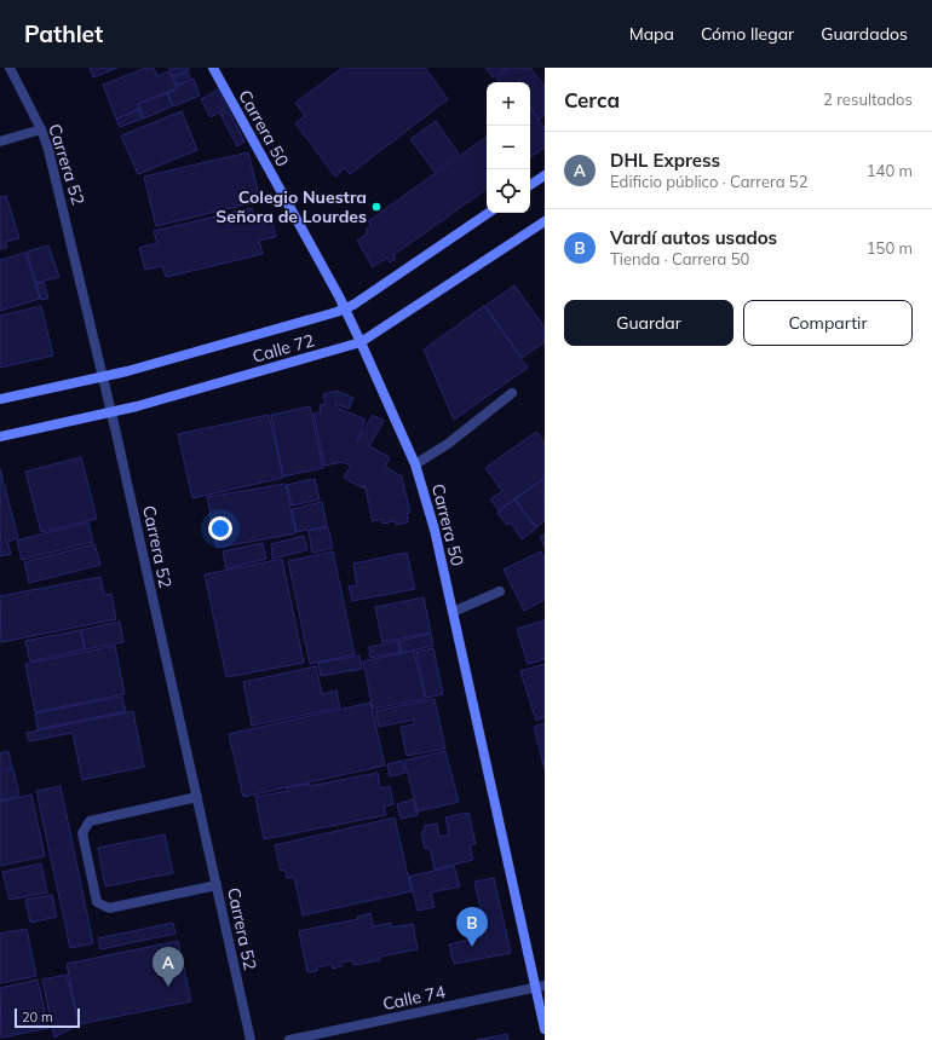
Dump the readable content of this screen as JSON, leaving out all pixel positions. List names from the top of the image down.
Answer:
{
  "streets": {
    "main road": ["Carrera 50", "Calle 72"],
    "street": ["Carrera 52", "Calle 74"]
  },
  "crossings": [
    ["Carrera 50", "Calle 72"],
    ["Carrera 50", "Calle 74"],
    ["Carrera 52", "Calle 72"]
  ],
  "places": ["Colegio Nuestra Señora de Lourdes"],
  "scale_bar": "20 m",
  "page": {
    "header": "Pathlet",
    "nav": ["Mapa", "Cómo llegar", "Guardados"],
    "heading": ["Cerca", "2 resultados"],
    "map_buttons": ["+", "−"],
    "list": [
      {
        "mark": "A",
        "name": "DHL Express",
        "note": "Edificio público · Carrera 52",
        "value": "140 m"
      },
      {
        "mark": "B",
        "name": "Vardí autos usados",
        "note": "Tienda · Carrera 50",
        "value": "150 m"
      }
    ],
    "buttons": ["Guardar", "Compartir"],
    "pins": ["B", "A"],
    "scale": "20 m"
  }
}
